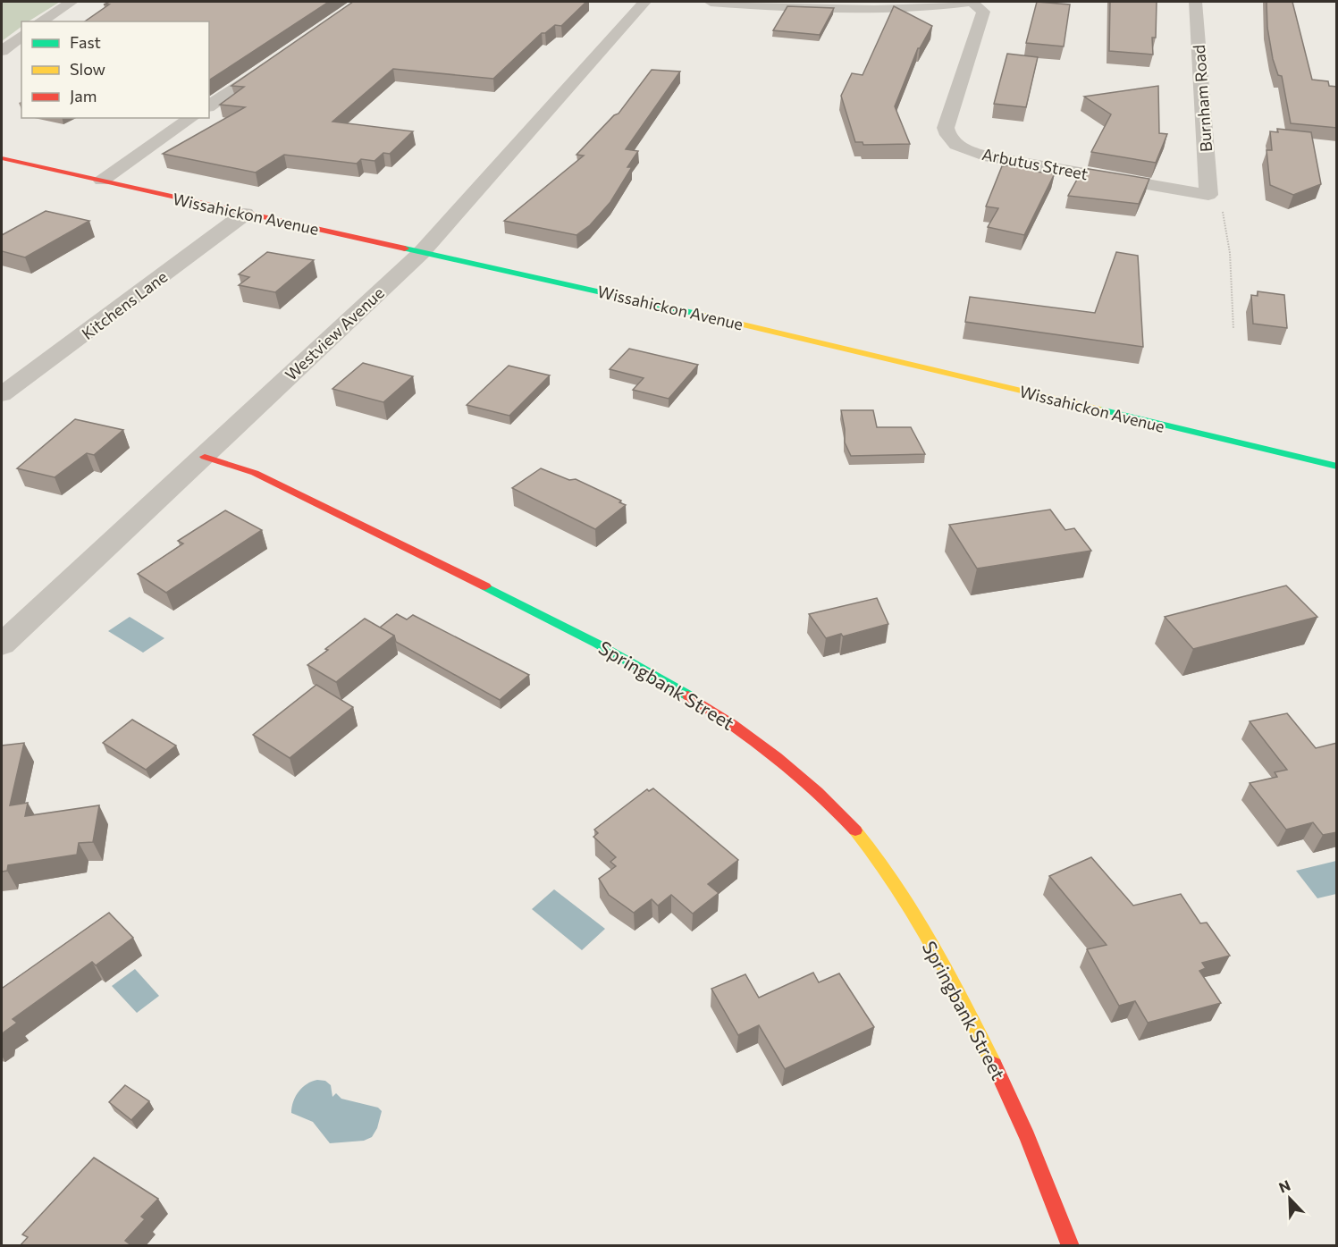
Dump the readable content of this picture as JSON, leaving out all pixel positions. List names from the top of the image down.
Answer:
{
  "streets": {
    "street": [
      "Burnham Road",
      "Arbutus Street",
      "Wissahickon Avenue",
      "Kitchens Lane",
      "Westview Avenue",
      "Springbank Street"
    ]
  },
  "crossings": [
    ["Burnham Road", "Arbutus Street"],
    ["Wissahickon Avenue", "Kitchens Lane"],
    ["Wissahickon Avenue", "Westview Avenue"],
    ["Westview Avenue", "Springbank Street"]
  ],
  "legend": ["Fast", "Slow", "Jam"],
  "north": "top left"
}
